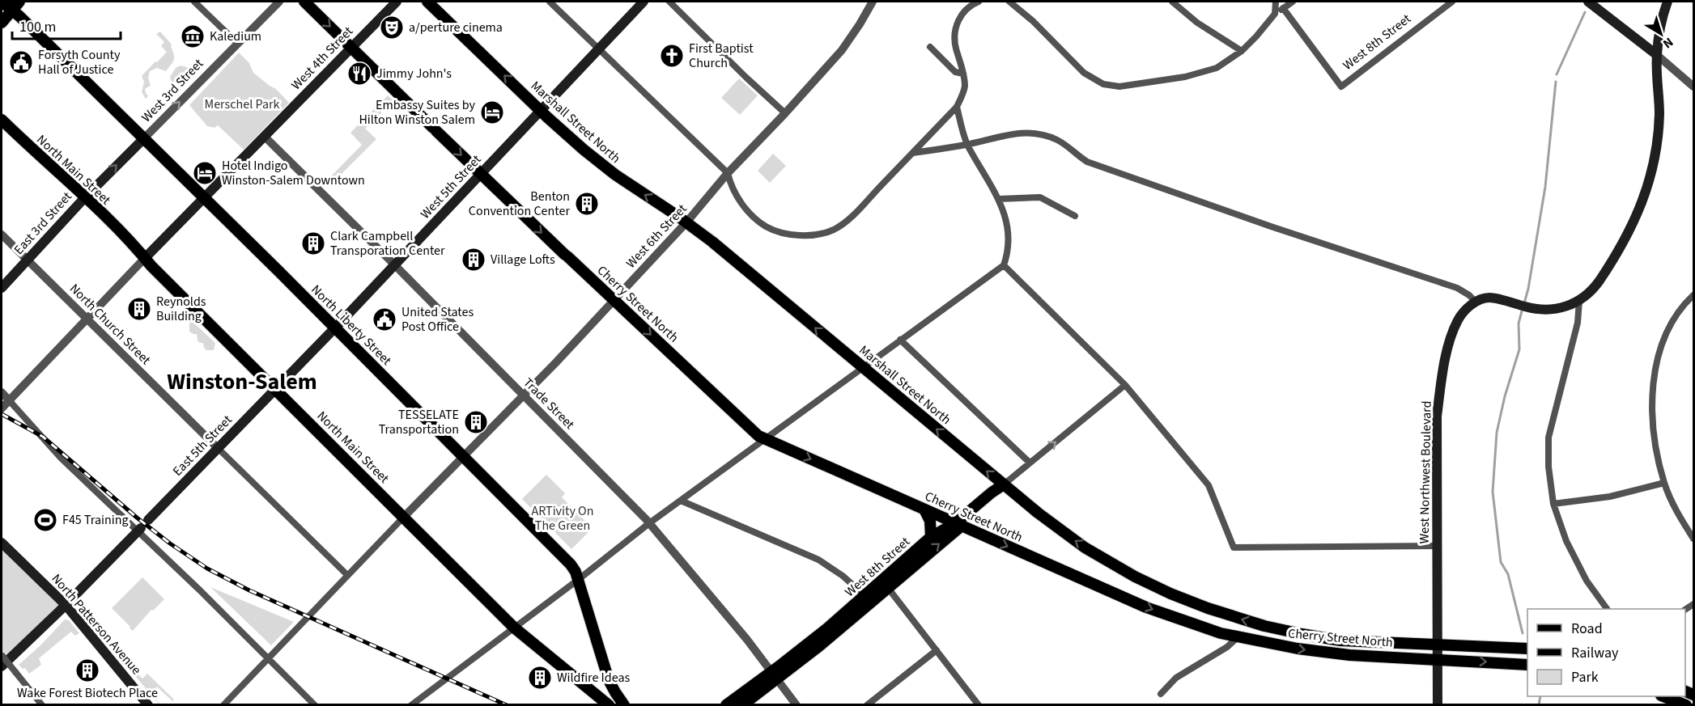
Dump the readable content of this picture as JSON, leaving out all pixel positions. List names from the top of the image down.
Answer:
{
  "streets": {
    "main road": [
      "West 8th Street",
      "West 4th Street",
      "West 3rd Street",
      "Marshall Street North",
      "North Main Street",
      "West 5th Street",
      "East 3rd Street",
      "Cherry Street North",
      "North Liberty Street",
      "East 5th Street",
      "West Northwest Boulevard",
      "North Patterson Avenue"
    ],
    "street": ["West 6th Street", "North Church Street", "Trade Street"]
  },
  "crossings": [
    ["West 8th Street", "Marshall Street North"],
    ["West 8th Street", "Cherry Street North"],
    ["West 8th Street", "Trade Street"],
    ["West 4th Street", "North Main Street"],
    ["West 4th Street", "Cherry Street North"],
    ["West 4th Street", "North Liberty Street"],
    ["West 4th Street", "Trade Street"],
    ["West 3rd Street", "North Main Street"],
    ["West 3rd Street", "East 3rd Street"],
    ["West 3rd Street", "North Liberty Street"],
    ["Marshall Street North", "West 5th Street"],
    ["Marshall Street North", "West 6th Street"],
    ["Marshall Street North", "West Northwest Boulevard"],
    ["North Main Street", "West 5th Street"],
    ["North Main Street", "East 3rd Street"],
    ["North Main Street", "West 6th Street"],
    ["North Main Street", "East 5th Street"],
    ["West 5th Street", "Cherry Street North"],
    ["West 5th Street", "North Liberty Street"],
    ["West 5th Street", "Trade Street"],
    ["West 5th Street", "East 5th Street"],
    ["East 3rd Street", "North Church Street"],
    ["West 6th Street", "Cherry Street North"],
    ["West 6th Street", "North Liberty Street"],
    ["West 6th Street", "Trade Street"],
    ["Cherry Street North", "West Northwest Boulevard"],
    ["North Church Street", "East 5th Street"],
    ["East 5th Street", "North Patterson Avenue"]
  ],
  "one_way": ["West 3rd Street", "Marshall Street North", "Cherry Street North"],
  "districts": ["Winston-Salem"],
  "parks": ["Merschel Park", "ARTivity On The Green"],
  "places": {
    "theatre": ["a/perture cinema"],
    "museum": ["Kaledium"],
    "church": ["First Baptist Church"],
    "public building": ["Forsyth County Hall of Justice", "United States Post Office"],
    "restaurant": ["Jimmy John's"],
    "hotel": ["Embassy Suites by Hilton Winston Salem", "Hotel Indigo Winston-Salem Downtown"],
    "building": [
      "Benton Convention Center",
      "Clark Campbell Transporation Center",
      "Village Lofts",
      "Reynolds Building",
      "TESSELATE Transportation",
      "Wake Forest Biotech Place",
      "Wildfire Ideas"
    ],
    "sports": ["F45 Training"]
  },
  "legend": ["Road", "Railway", "Park"],
  "scale_bar": "100 m",
  "north": "bottom right"
}
